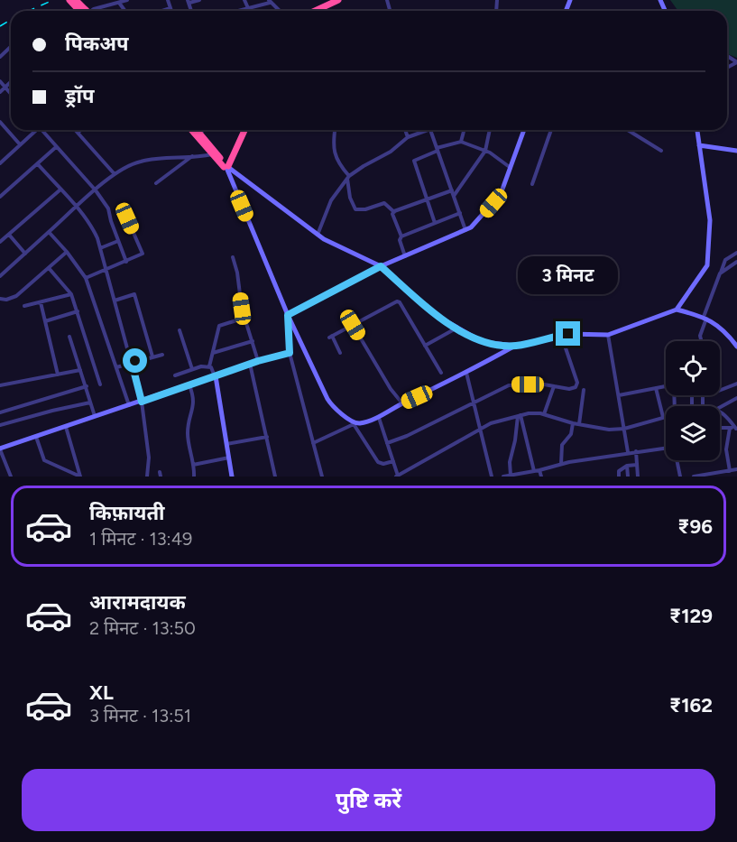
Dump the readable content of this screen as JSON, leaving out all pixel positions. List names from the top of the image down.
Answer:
{
  "page": {
    "banner": ["पिकअप", "ड्रॉप"],
    "bubble": "3 मिनट",
    "list": [
      {
        "name": "किफ़ायती",
        "note": "1 मिनट · 13:49",
        "value": "₹96"
      },
      {
        "name": "आरामदायक",
        "note": "2 मिनट · 13:50",
        "value": "₹129"
      },
      {
        "name": "XL",
        "note": "3 मिनट · 13:51",
        "value": "₹162"
      }
    ],
    "buttons": "पुष्टि करें"
  }
}
